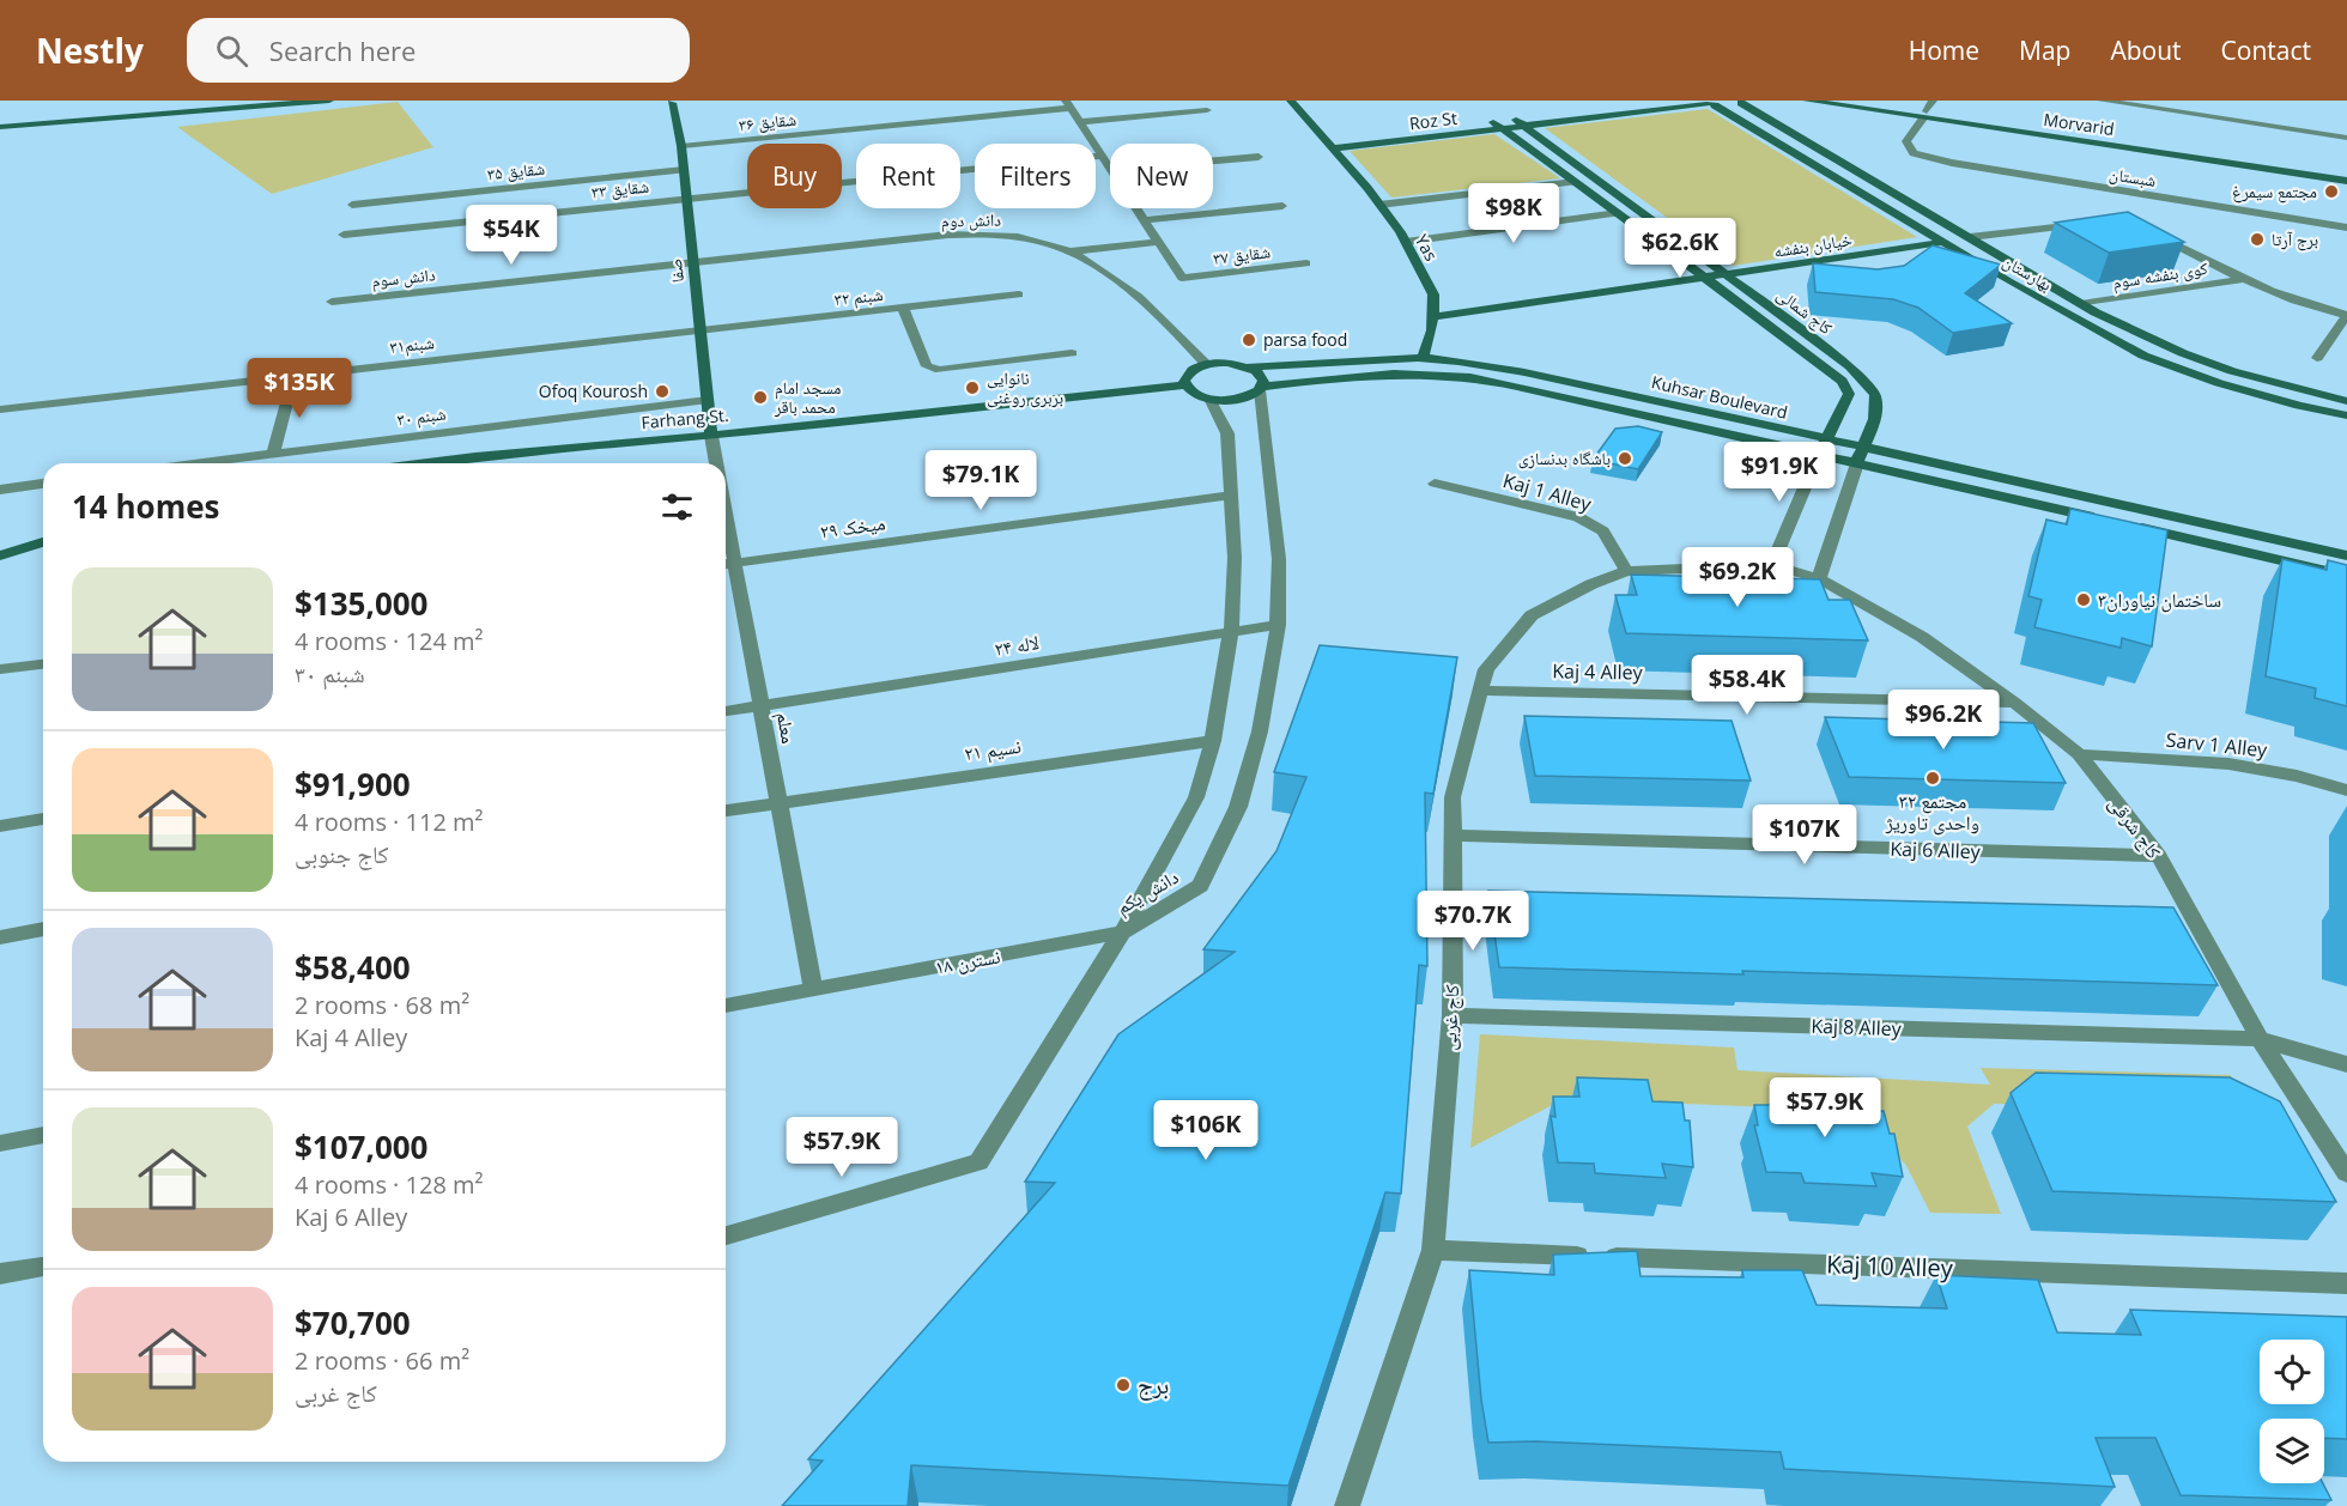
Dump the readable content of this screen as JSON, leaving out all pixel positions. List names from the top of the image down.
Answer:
{
  "streets": {
    "street": [
      "Roz St",
      "شقایق ۳۶",
      "Morvarid",
      "شقایق ۳۵",
      "شبستان",
      "شقایق ۳۳",
      "دانش دوم",
      "خیابان بنفشه",
      "Yas",
      "شقایق ۳۷",
      "صفا",
      "بهارستان",
      "کوی بنفشه سوم",
      "دانش سوم",
      "شبنم ۳۲",
      "کاج شمالی",
      "شبنم۳۱",
      "Kuhsar Boulevard",
      "شبنم ۳۰",
      "Farhang St.",
      "Kaj 1 Alley",
      "میخک ۲۹",
      "لاله ۲۴",
      "Kaj 4 Alley",
      "معلم",
      "Sarv 1 Alley",
      "نسیم ۲۱",
      "کاج شرقی",
      "Kaj 6 Alley",
      "دانش یکم",
      "نسترن ۱۸",
      "کاج غربی",
      "Kaj 8 Alley",
      "Kaj 10 Alley"
    ]
  },
  "crossings": [
    ["Roz St", "Yas"],
    ["Roz St", "بهارستان"],
    ["Roz St", "کاج شمالی"],
    ["شقایق ۳۶", "صفا"],
    ["Morvarid", "شبستان"],
    ["شقایق ۳۵", "صفا"],
    ["شقایق ۳۳", "صفا"],
    ["دانش دوم", "صفا"],
    ["دانش دوم", "دانش سوم"],
    ["دانش دوم", "Kuhsar Boulevard"],
    ["خیابان بنفشه", "Yas"],
    ["خیابان بنفشه", "بهارستان"],
    ["خیابان بنفشه", "کاج شمالی"],
    ["Yas", "Kuhsar Boulevard"],
    ["صفا", "دانش سوم"],
    ["صفا", "شبنم ۳۲"],
    ["صفا", "شبنم۳۱"],
    ["صفا", "شبنم ۳۰"],
    ["صفا", "Farhang St."],
    ["صفا", "معلم"],
    ["بهارستان", "کوی بنفشه سوم"],
    ["شبنم ۳۲", "شبنم۳۱"],
    ["کاج شمالی", "Kuhsar Boulevard"],
    ["Kuhsar Boulevard", "دانش یکم"],
    ["Farhang St.", "معلم"],
    ["Kaj 1 Alley", "کاج غربی"],
    ["میخک ۲۹", "معلم"],
    ["میخک ۲۹", "دانش یکم"],
    ["لاله ۲۴", "معلم"],
    ["لاله ۲۴", "دانش یکم"],
    ["Kaj 4 Alley", "کاج شرقی"],
    ["Kaj 4 Alley", "کاج غربی"],
    ["معلم", "نسیم ۲۱"],
    ["معلم", "نسترن ۱۸"],
    ["Sarv 1 Alley", "کاج شرقی"],
    ["نسیم ۲۱", "دانش یکم"],
    ["کاج شرقی", "Kaj 6 Alley"],
    ["کاج شرقی", "کاج غربی"],
    ["کاج شرقی", "Kaj 8 Alley"],
    ["Kaj 6 Alley", "کاج غربی"],
    ["دانش یکم", "نسترن ۱۸"],
    ["کاج غربی", "Kaj 8 Alley"],
    ["کاج غربی", "Kaj 10 Alley"]
  ],
  "places": [
    "مجتمع سیمرغ",
    "برج آرتا",
    "parsa food",
    "نانوایی بربری روغنی",
    "Ofoq Kourosh",
    "مسجد امام محمد باقر",
    "باشگاه بدنسازی",
    "ساختمان نیاوران۳",
    "مجتمع ۳۲ واحدی تاوریژ",
    "برج"
  ],
  "page": {
    "header": "Nestly",
    "search": "Search here",
    "nav": [
      "Home",
      "Map",
      "About",
      "Contact"
    ],
    "chip": [
      "Buy",
      "Rent",
      "Filters",
      "New"
    ],
    "price": [
      "$98K",
      "$54K",
      "$62.6K",
      "$135K",
      "$91.9K",
      "$79.1K",
      "$69.2K",
      "$58.4K",
      "$96.2K",
      "$107K",
      "$70.7K",
      "$57.9K",
      "$106K",
      "$57.9K"
    ],
    "heading": "14 homes",
    "list": [
      {
        "name": "$135,000",
        "note": "4 rooms · 124 m² · شبنم ۳۰"
      },
      {
        "name": "$91,900",
        "note": "4 rooms · 112 m² · کاج جنوبی"
      },
      {
        "name": "$58,400",
        "note": "2 rooms · 68 m² · Kaj 4 Alley"
      },
      {
        "name": "$107,000",
        "note": "4 rooms · 128 m² · Kaj 6 Alley"
      },
      {
        "name": "$70,700",
        "note": "2 rooms · 66 m² · کاج غربی"
      }
    ]
  }
}
